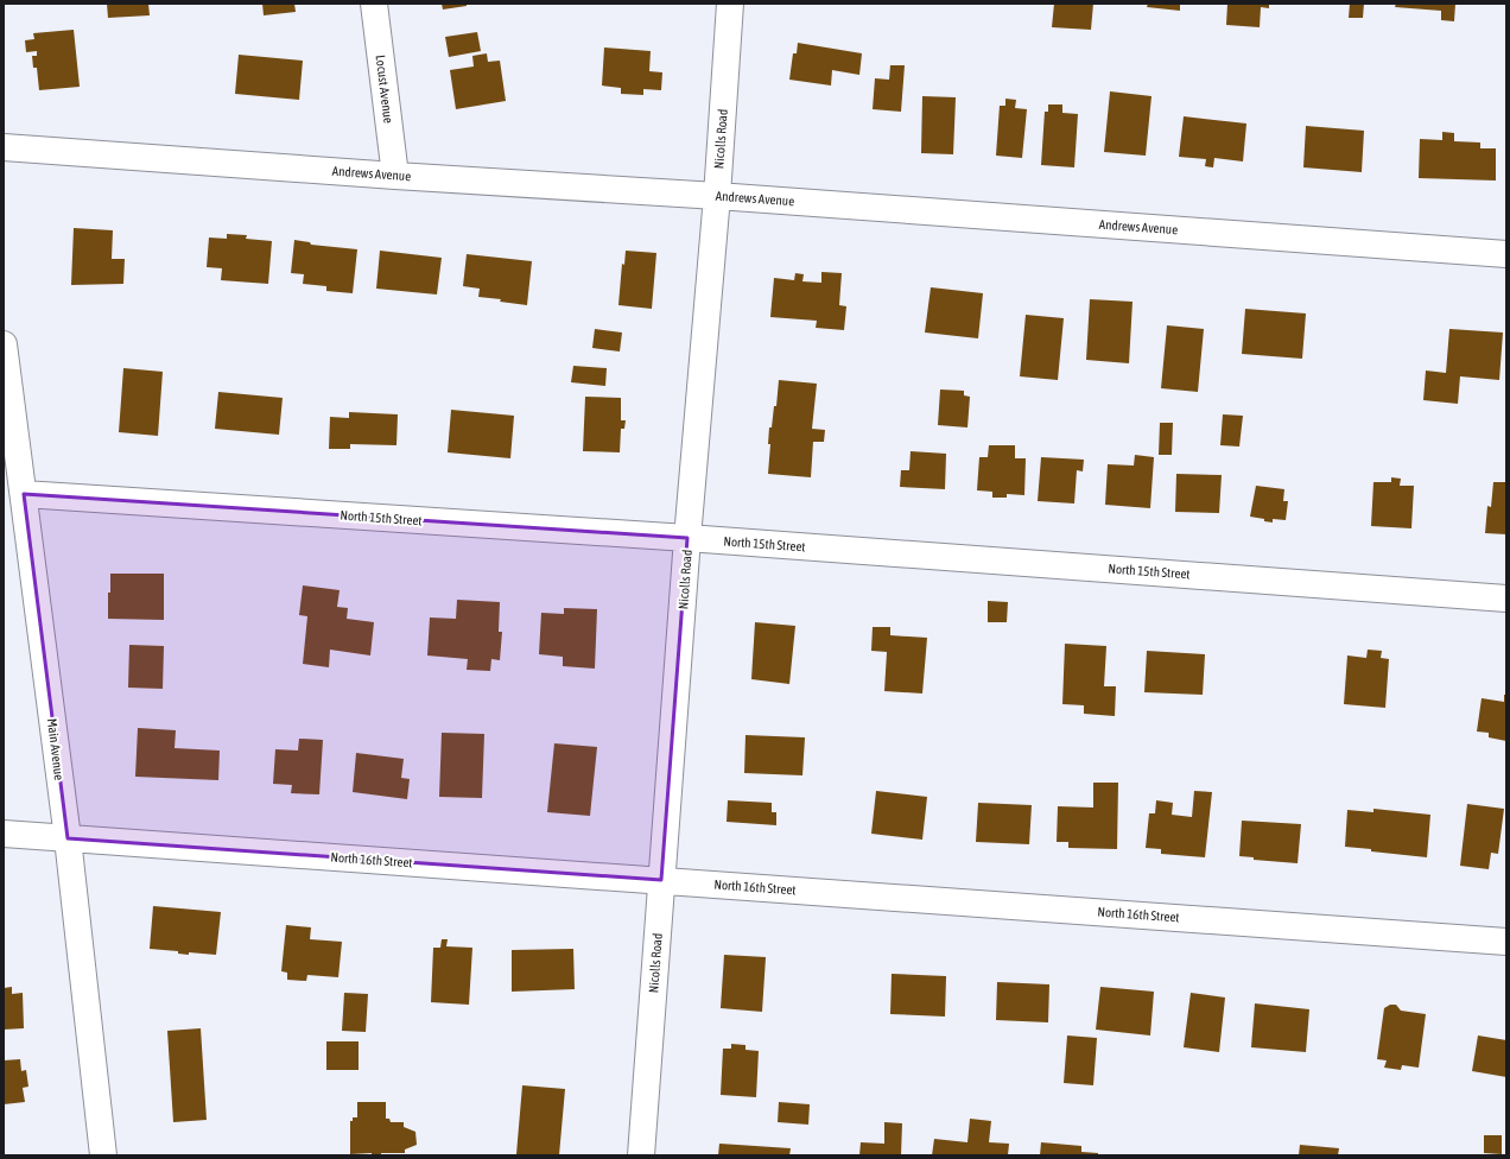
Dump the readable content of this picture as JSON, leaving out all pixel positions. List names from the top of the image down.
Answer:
{
  "streets": {
    "street": [
      "Locust Avenue",
      "Nicolls Road",
      "Andrews Avenue",
      "North 15th Street",
      "Main Avenue",
      "North 16th Street"
    ]
  },
  "crossings": [
    ["Locust Avenue", "Andrews Avenue"],
    ["Nicolls Road", "Andrews Avenue"],
    ["Nicolls Road", "North 15th Street"],
    ["Nicolls Road", "North 16th Street"],
    ["North 15th Street", "Main Avenue"],
    ["Main Avenue", "North 16th Street"]
  ]
}
